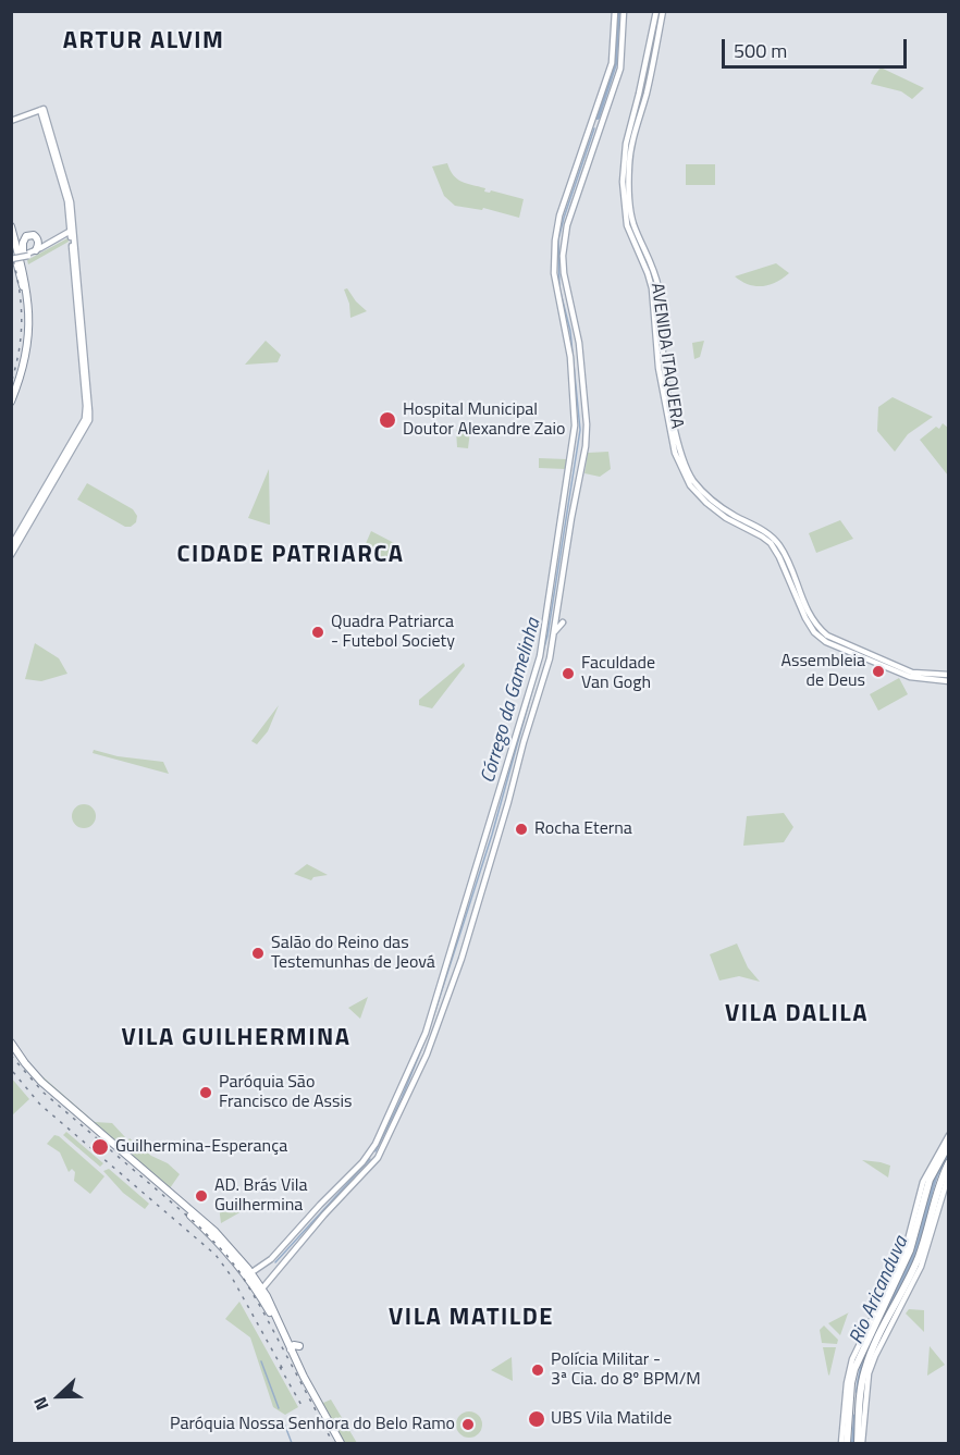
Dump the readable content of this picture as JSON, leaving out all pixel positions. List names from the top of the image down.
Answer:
{
  "streets": {
    "main road": ["AVENIDA ITAQUERA"]
  },
  "districts": [
    "ARTUR ALVIM",
    "CIDADE PATRIARCA",
    "VILA DALILA",
    "VILA GUILHERMINA",
    "VILA MATILDE"
  ],
  "water": ["Córrego da Gamelinha", "Rio Aricanduva"],
  "places": [
    "Hospital Municipal Doutor Alexandre Zaio",
    "Quadra Patriarca - Futebol Society",
    "Assembleia de Deus",
    "Faculdade Van Gogh",
    "Rocha Eterna",
    "Salão do Reino das Testemunhas de Jeová",
    "Paróquia São Francisco de Assis",
    "Guilhermina-Esperança",
    "AD. Brás Vila Guilhermina",
    "Polícia Militar - 3ª Cia. do 8º BPM/M",
    "UBS Vila Matilde",
    "Paróquia Nossa Senhora do Belo Ramo"
  ],
  "scale_bar": "500 m",
  "north": "left"
}
